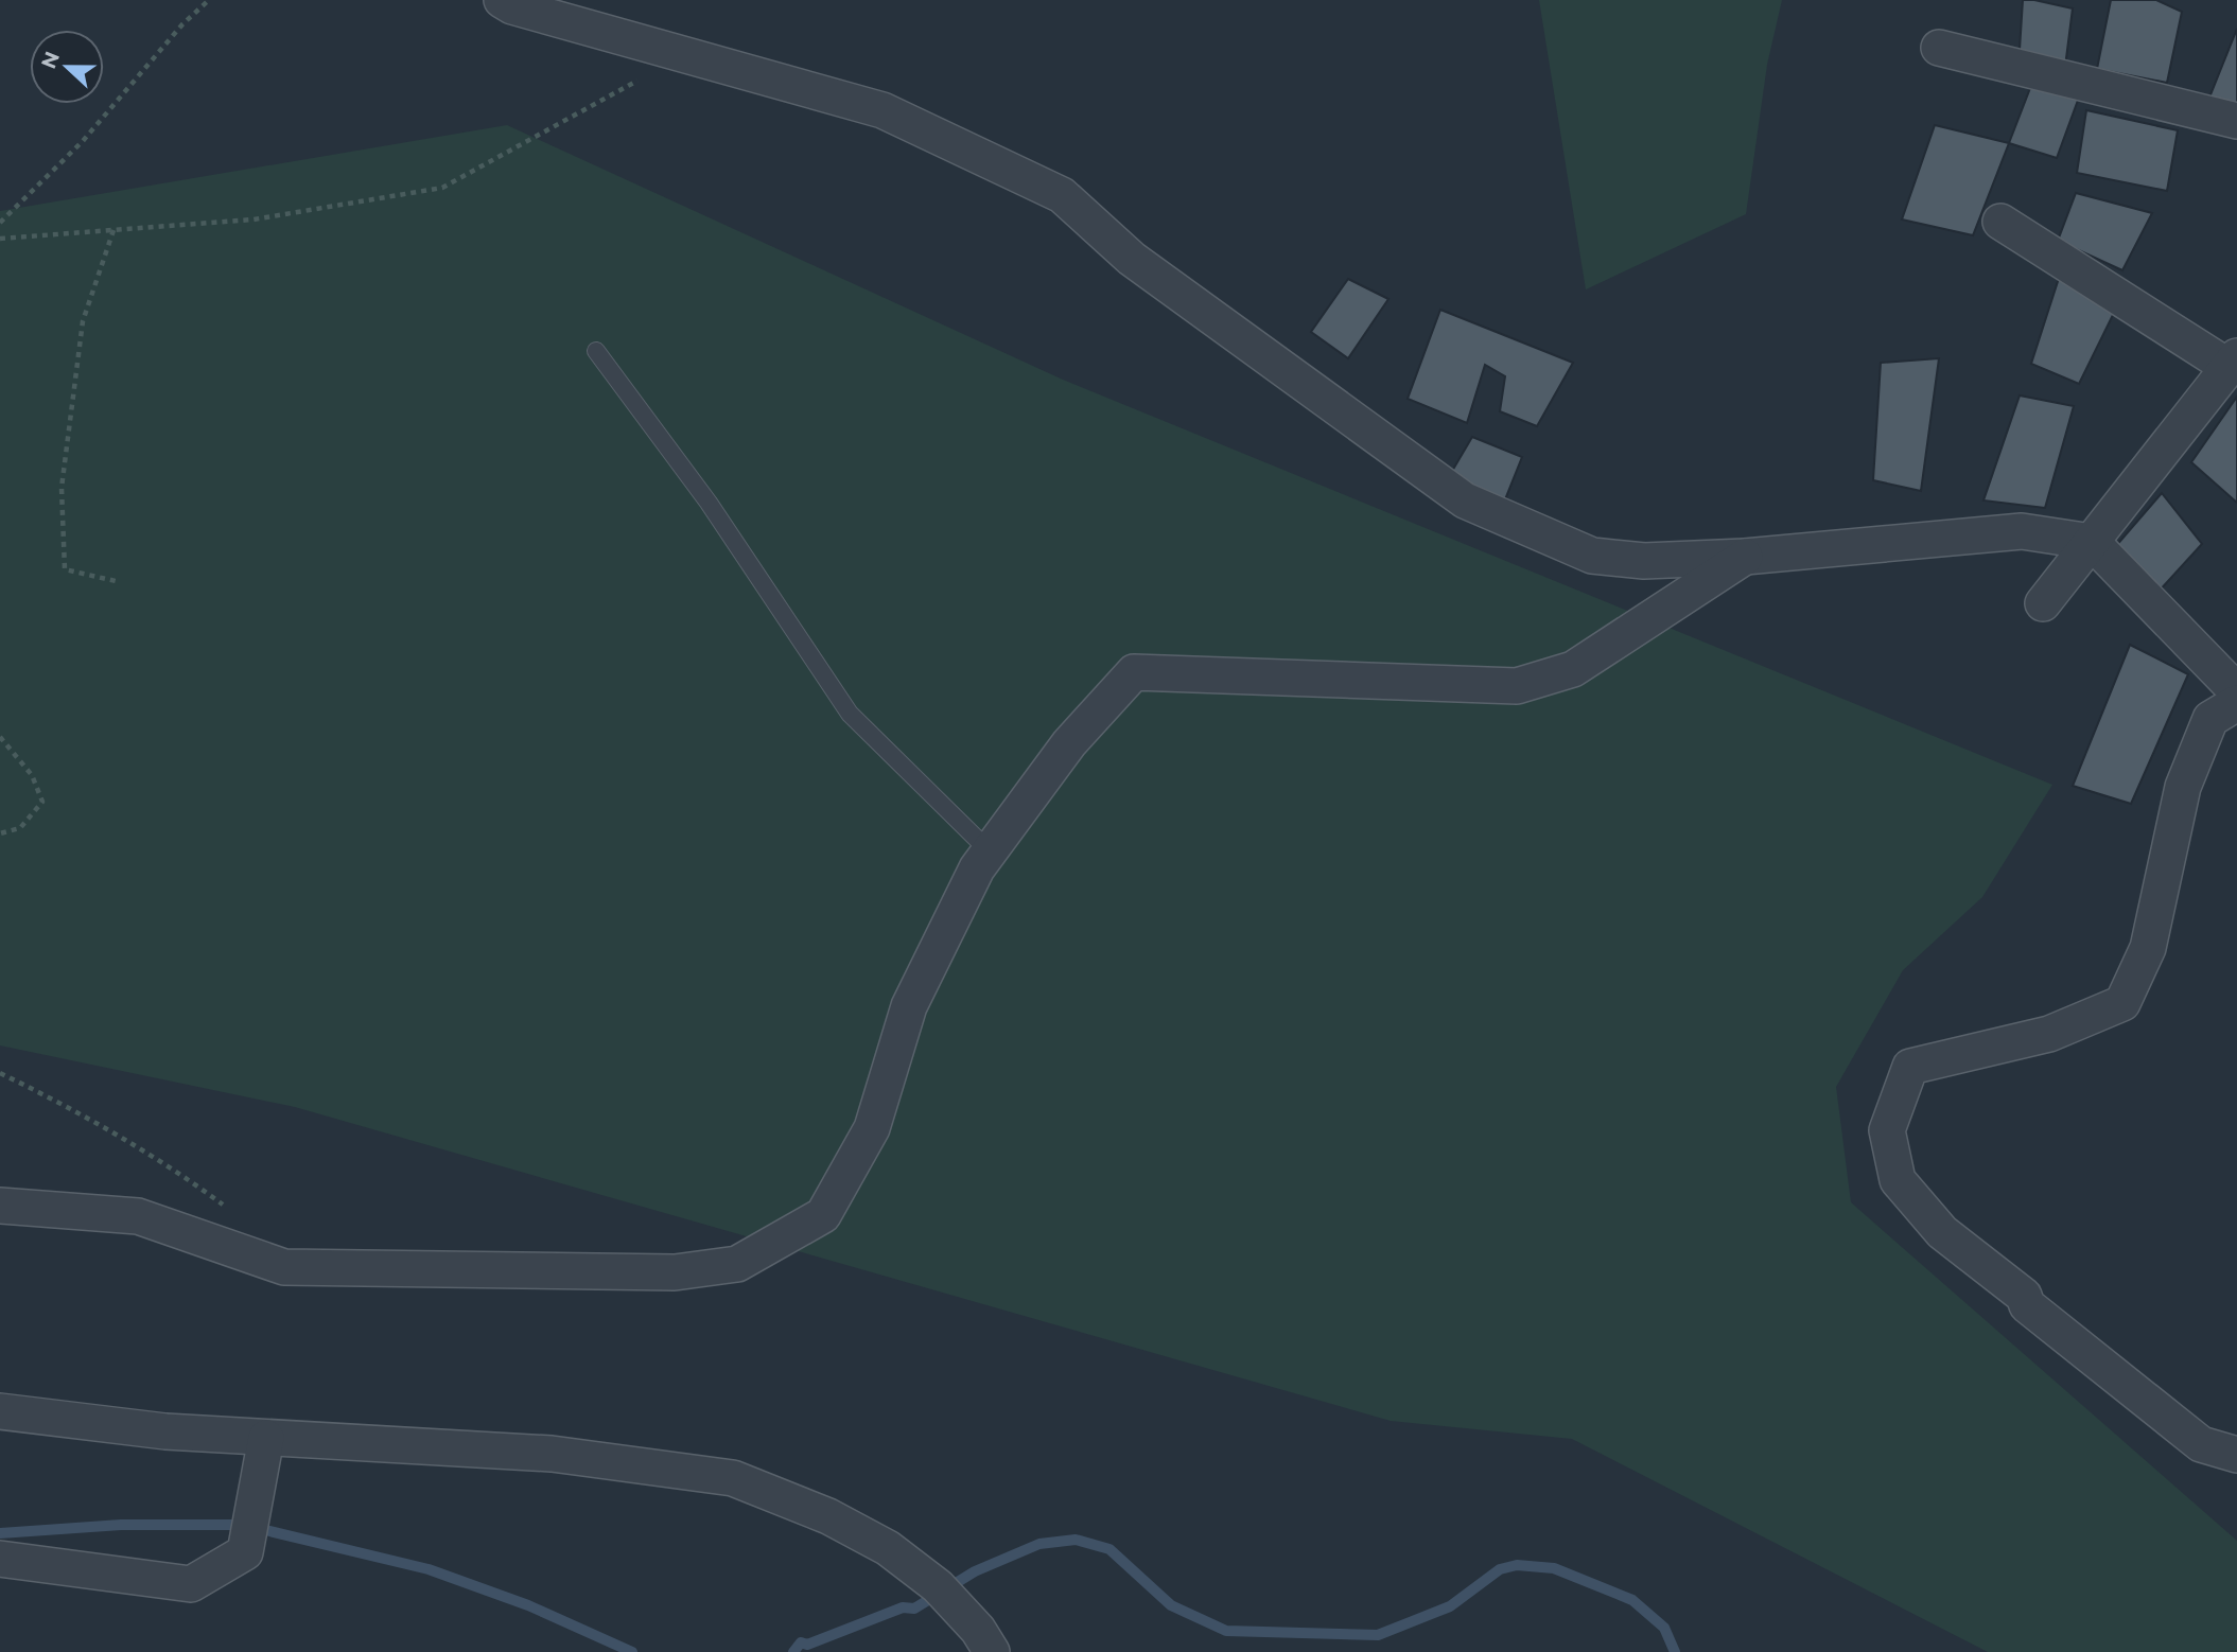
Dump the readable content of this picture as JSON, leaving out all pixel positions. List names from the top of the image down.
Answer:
{
  "north": "left"
}
